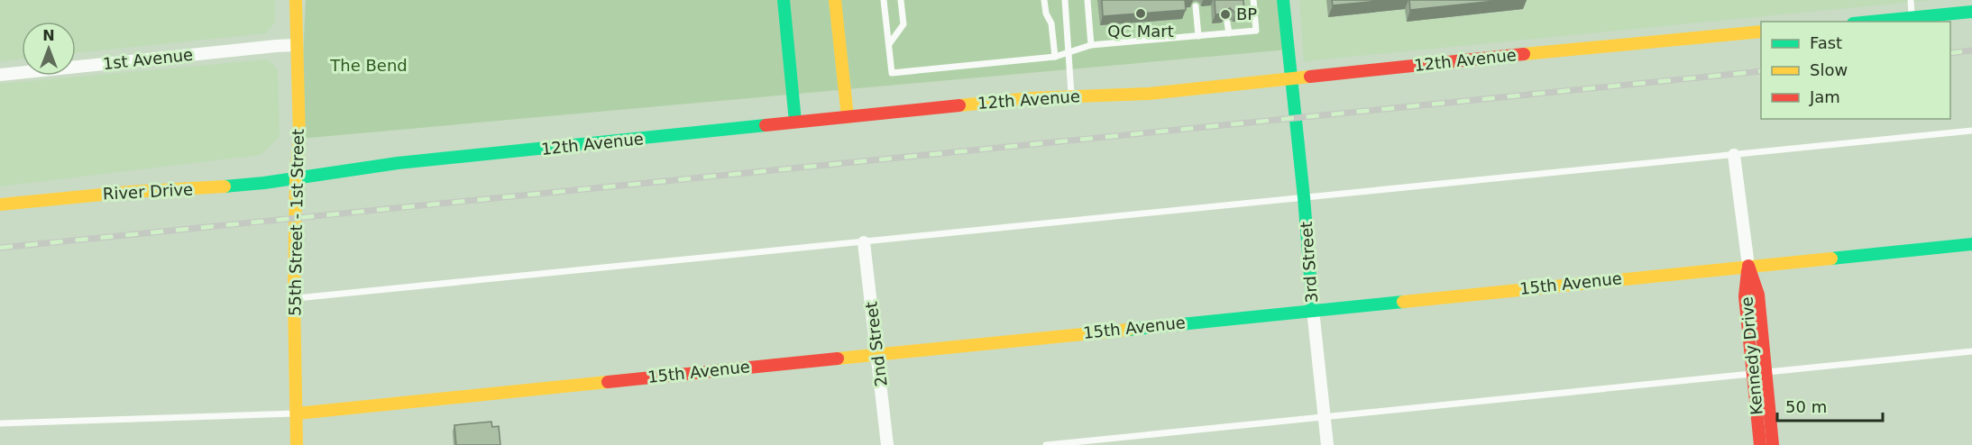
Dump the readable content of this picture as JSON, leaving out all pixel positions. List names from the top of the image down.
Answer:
{
  "streets": {
    "street": [
      "1st Avenue",
      "12th Avenue",
      "River Drive",
      "55th Street - 1st Street",
      "3rd Street",
      "15th Avenue",
      "2nd Street",
      "Kennedy Drive"
    ]
  },
  "crossings": [
    ["1st Avenue", "55th Street - 1st Street"],
    ["12th Avenue", "River Drive"],
    ["12th Avenue", "55th Street - 1st Street"],
    ["12th Avenue", "3rd Street"],
    ["River Drive", "55th Street - 1st Street"],
    ["55th Street - 1st Street", "15th Avenue"],
    ["3rd Street", "15th Avenue"],
    ["15th Avenue", "2nd Street"],
    ["15th Avenue", "Kennedy Drive"]
  ],
  "parks": ["The Bend"],
  "places": ["QC Mart", "BP"],
  "legend": ["Fast", "Slow", "Jam"],
  "scale_bar": "50 m",
  "north": "top"
}
